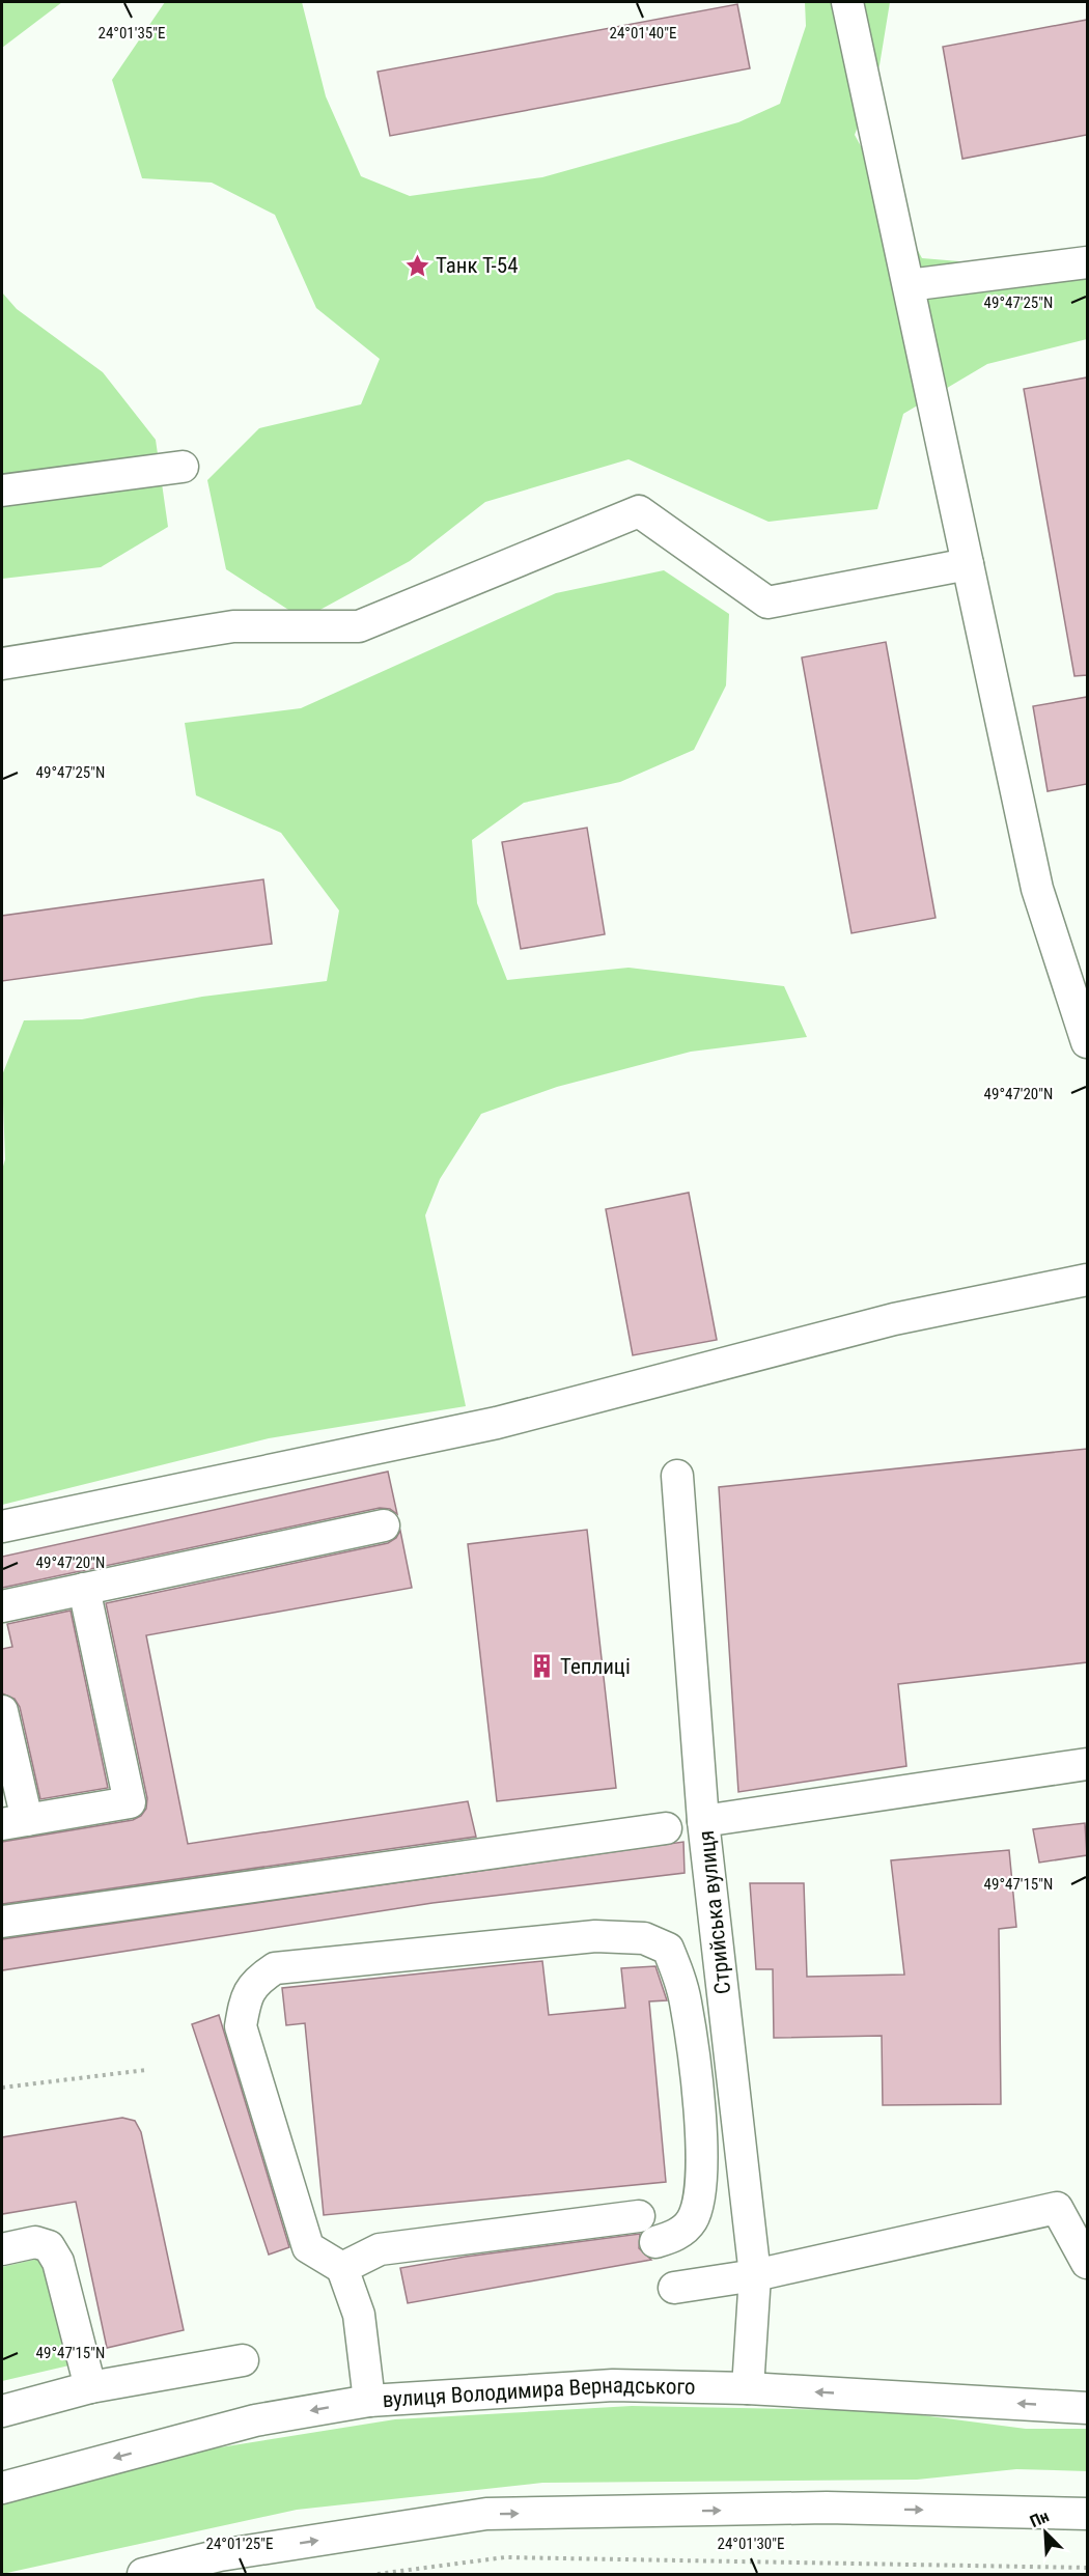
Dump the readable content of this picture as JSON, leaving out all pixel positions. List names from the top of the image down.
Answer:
{
  "streets": {
    "street": ["Стрийська вулиця", "вулиця Володимира Вернадського"]
  },
  "crossings": [
    ["Стрийська вулиця", "вулиця Володимира Вернадського"]
  ],
  "places": {
    "place": ["Танк Т-54"],
    "building": ["Теплиці"]
  },
  "north": "top left",
  "coordinates": [
    "24°01'40\"E",
    "24°01'35\"E",
    "49°47'25\"N",
    "49°47'20\"N",
    "49°47'15\"N",
    "24°01'25\"E",
    "24°01'30\"E"
  ]
}
